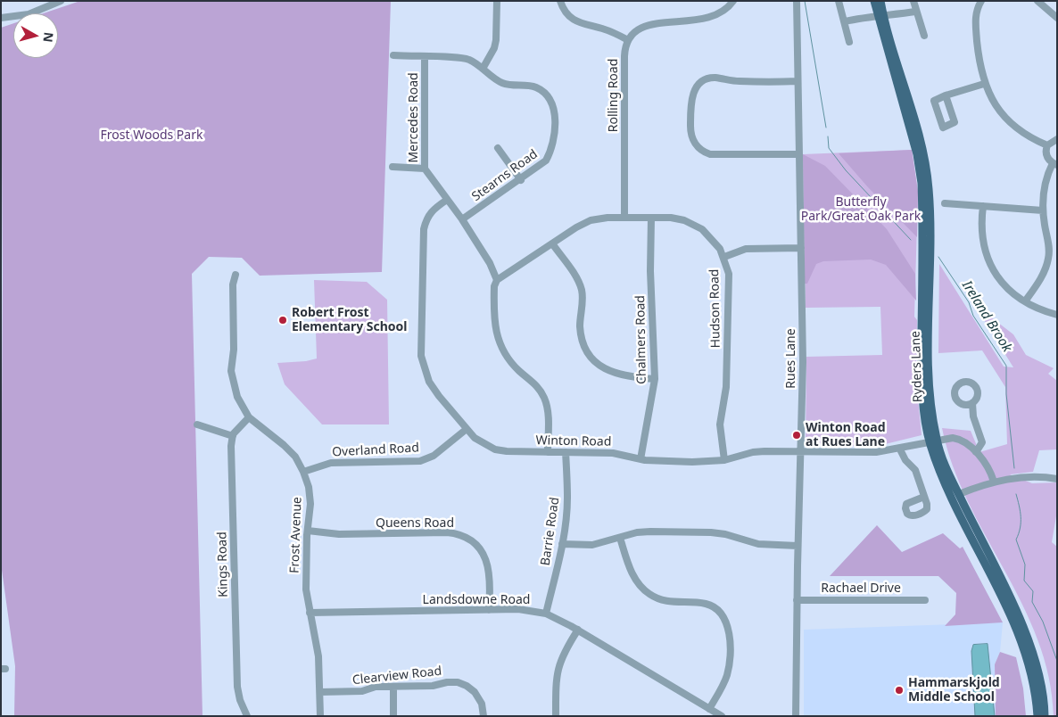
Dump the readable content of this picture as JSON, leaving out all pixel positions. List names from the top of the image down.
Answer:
{
  "streets": {
    "main road": ["Ryders Lane"],
    "street": [
      "Rolling Road",
      "Mercedes Road",
      "Stearns Road",
      "Hudson Road",
      "Chalmers Road",
      "Rues Lane",
      "Winton Road",
      "Overland Road",
      "Queens Road",
      "Barrie Road",
      "Frost Avenue",
      "Kings Road",
      "Rachael Drive",
      "Landsdowne Road",
      "Clearview Road"
    ]
  },
  "crossings": [
    ["Rolling Road", "Hudson Road"],
    ["Mercedes Road", "Stearns Road"],
    ["Mercedes Road", "Hudson Road"],
    ["Mercedes Road", "Winton Road"],
    ["Hudson Road", "Chalmers Road"],
    ["Hudson Road", "Winton Road"],
    ["Chalmers Road", "Winton Road"],
    ["Rues Lane", "Winton Road"],
    ["Rues Lane", "Rachael Drive"],
    ["Ryders Lane", "Winton Road"],
    ["Winton Road", "Overland Road"],
    ["Winton Road", "Barrie Road"],
    ["Overland Road", "Frost Avenue"],
    ["Queens Road", "Frost Avenue"],
    ["Queens Road", "Landsdowne Road"],
    ["Barrie Road", "Landsdowne Road"],
    ["Frost Avenue", "Landsdowne Road"],
    ["Frost Avenue", "Clearview Road"]
  ],
  "water": ["Ireland Brook"],
  "parks": ["Frost Woods Park", "Butterfly Park/Great Oak Park"],
  "places": ["Robert Frost Elementary School", "Winton Road at Rues Lane", "Hammarskjold Middle School"],
  "north": "right"
}
